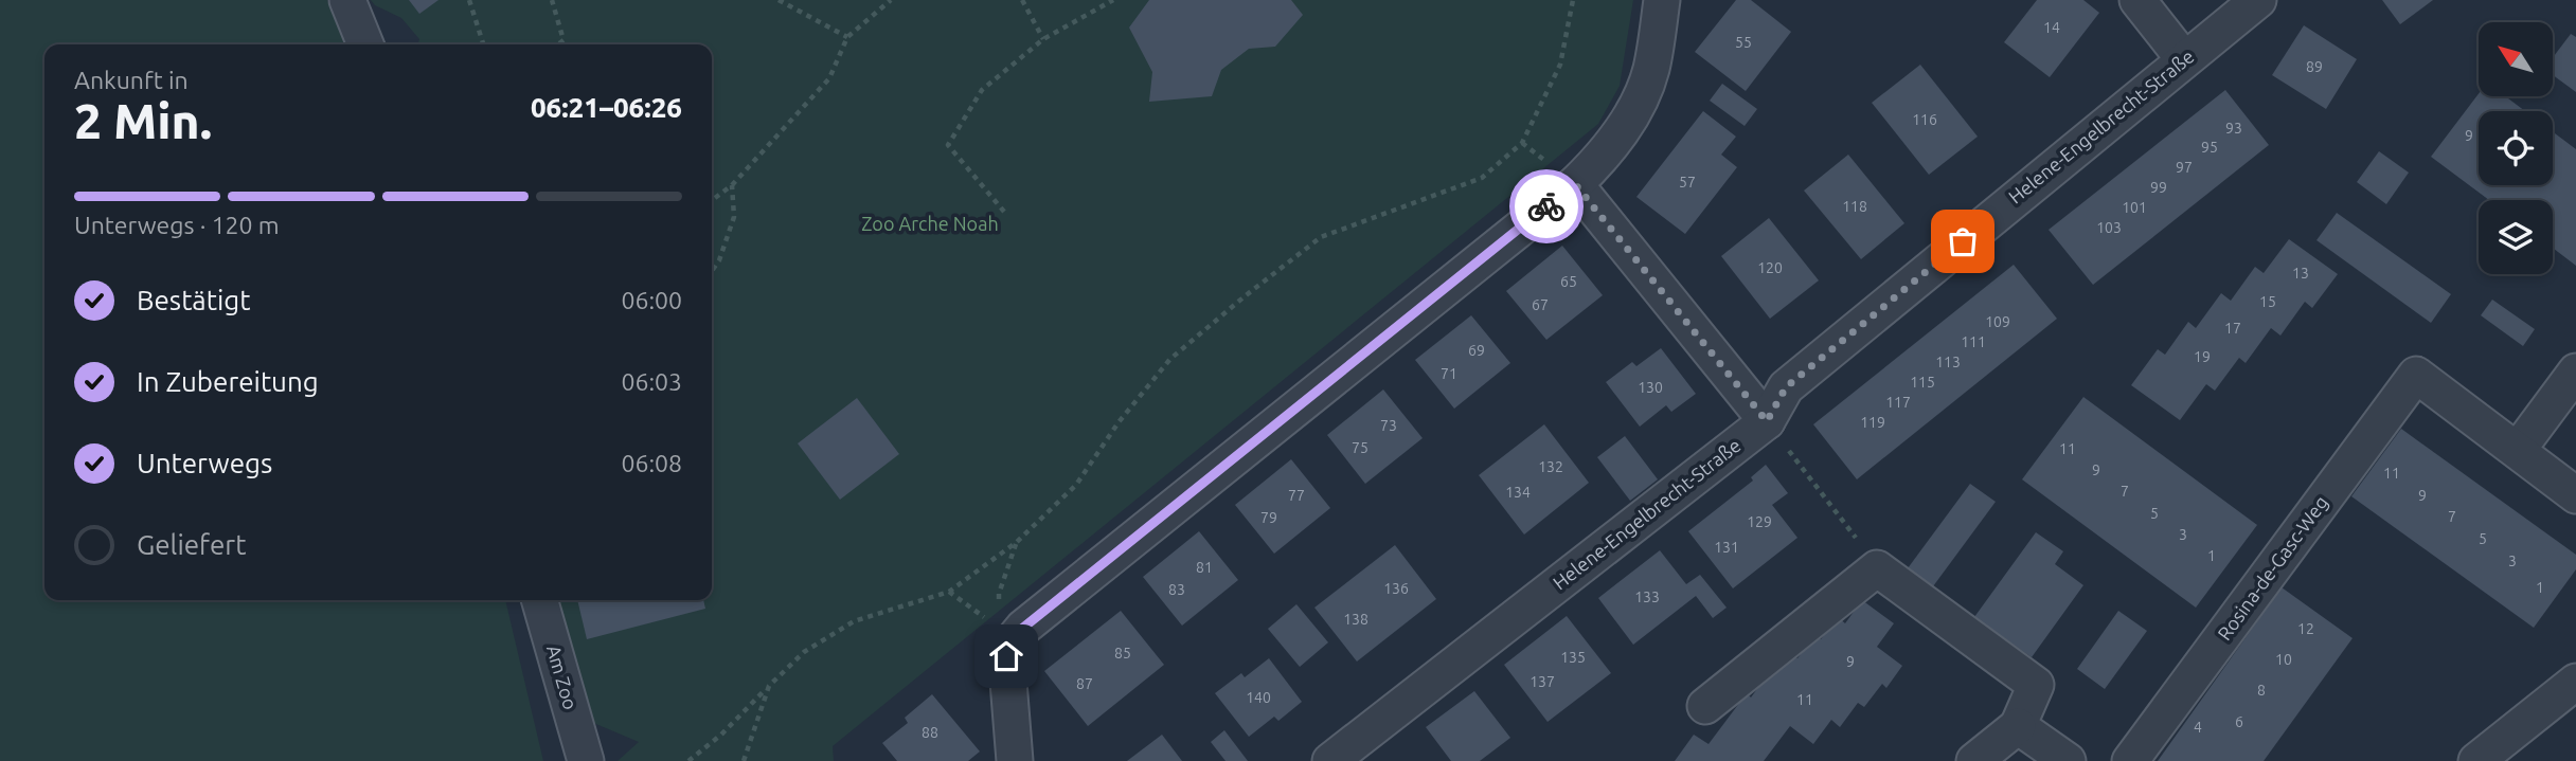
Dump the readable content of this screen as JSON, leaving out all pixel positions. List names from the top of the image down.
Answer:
{
  "streets": {
    "street": ["Helene-Engelbrecht-Straße", "Rosina-de-Gasc-Weg", "Am Zoo"]
  },
  "parks": ["Zoo Arche Noah"],
  "house_numbers": [
    "14",
    "55",
    "89",
    "116",
    "93",
    "9",
    "95",
    "97",
    "57",
    "99",
    "118",
    "101",
    "103",
    "120",
    "13",
    "65",
    "15",
    "67",
    "109",
    "17",
    "111",
    "69",
    "19",
    "113",
    "71",
    "115",
    "130",
    "117",
    "119",
    "73",
    "75",
    "11",
    "132",
    "9",
    "11",
    "7",
    "134",
    "77",
    "9",
    "5",
    "7",
    "79",
    "129",
    "3",
    "5",
    "131",
    "1",
    "3",
    "81",
    "1",
    "136",
    "83",
    "133",
    "138",
    "12",
    "85",
    "135",
    "10",
    "9",
    "137",
    "87",
    "8",
    "140",
    "11",
    "6",
    "4",
    "88"
  ],
  "north": "top left",
  "page": {
    "heading": ["2 Min.", "Ankunft in", "06:21–06:26"],
    "bar": "Unterwegs · 120 m",
    "list": [
      ["Bestätigt", "06:00"],
      ["In Zubereitung", "06:03"],
      ["Unterwegs", "06:08"],
      "Geliefert"
    ]
  }
}
